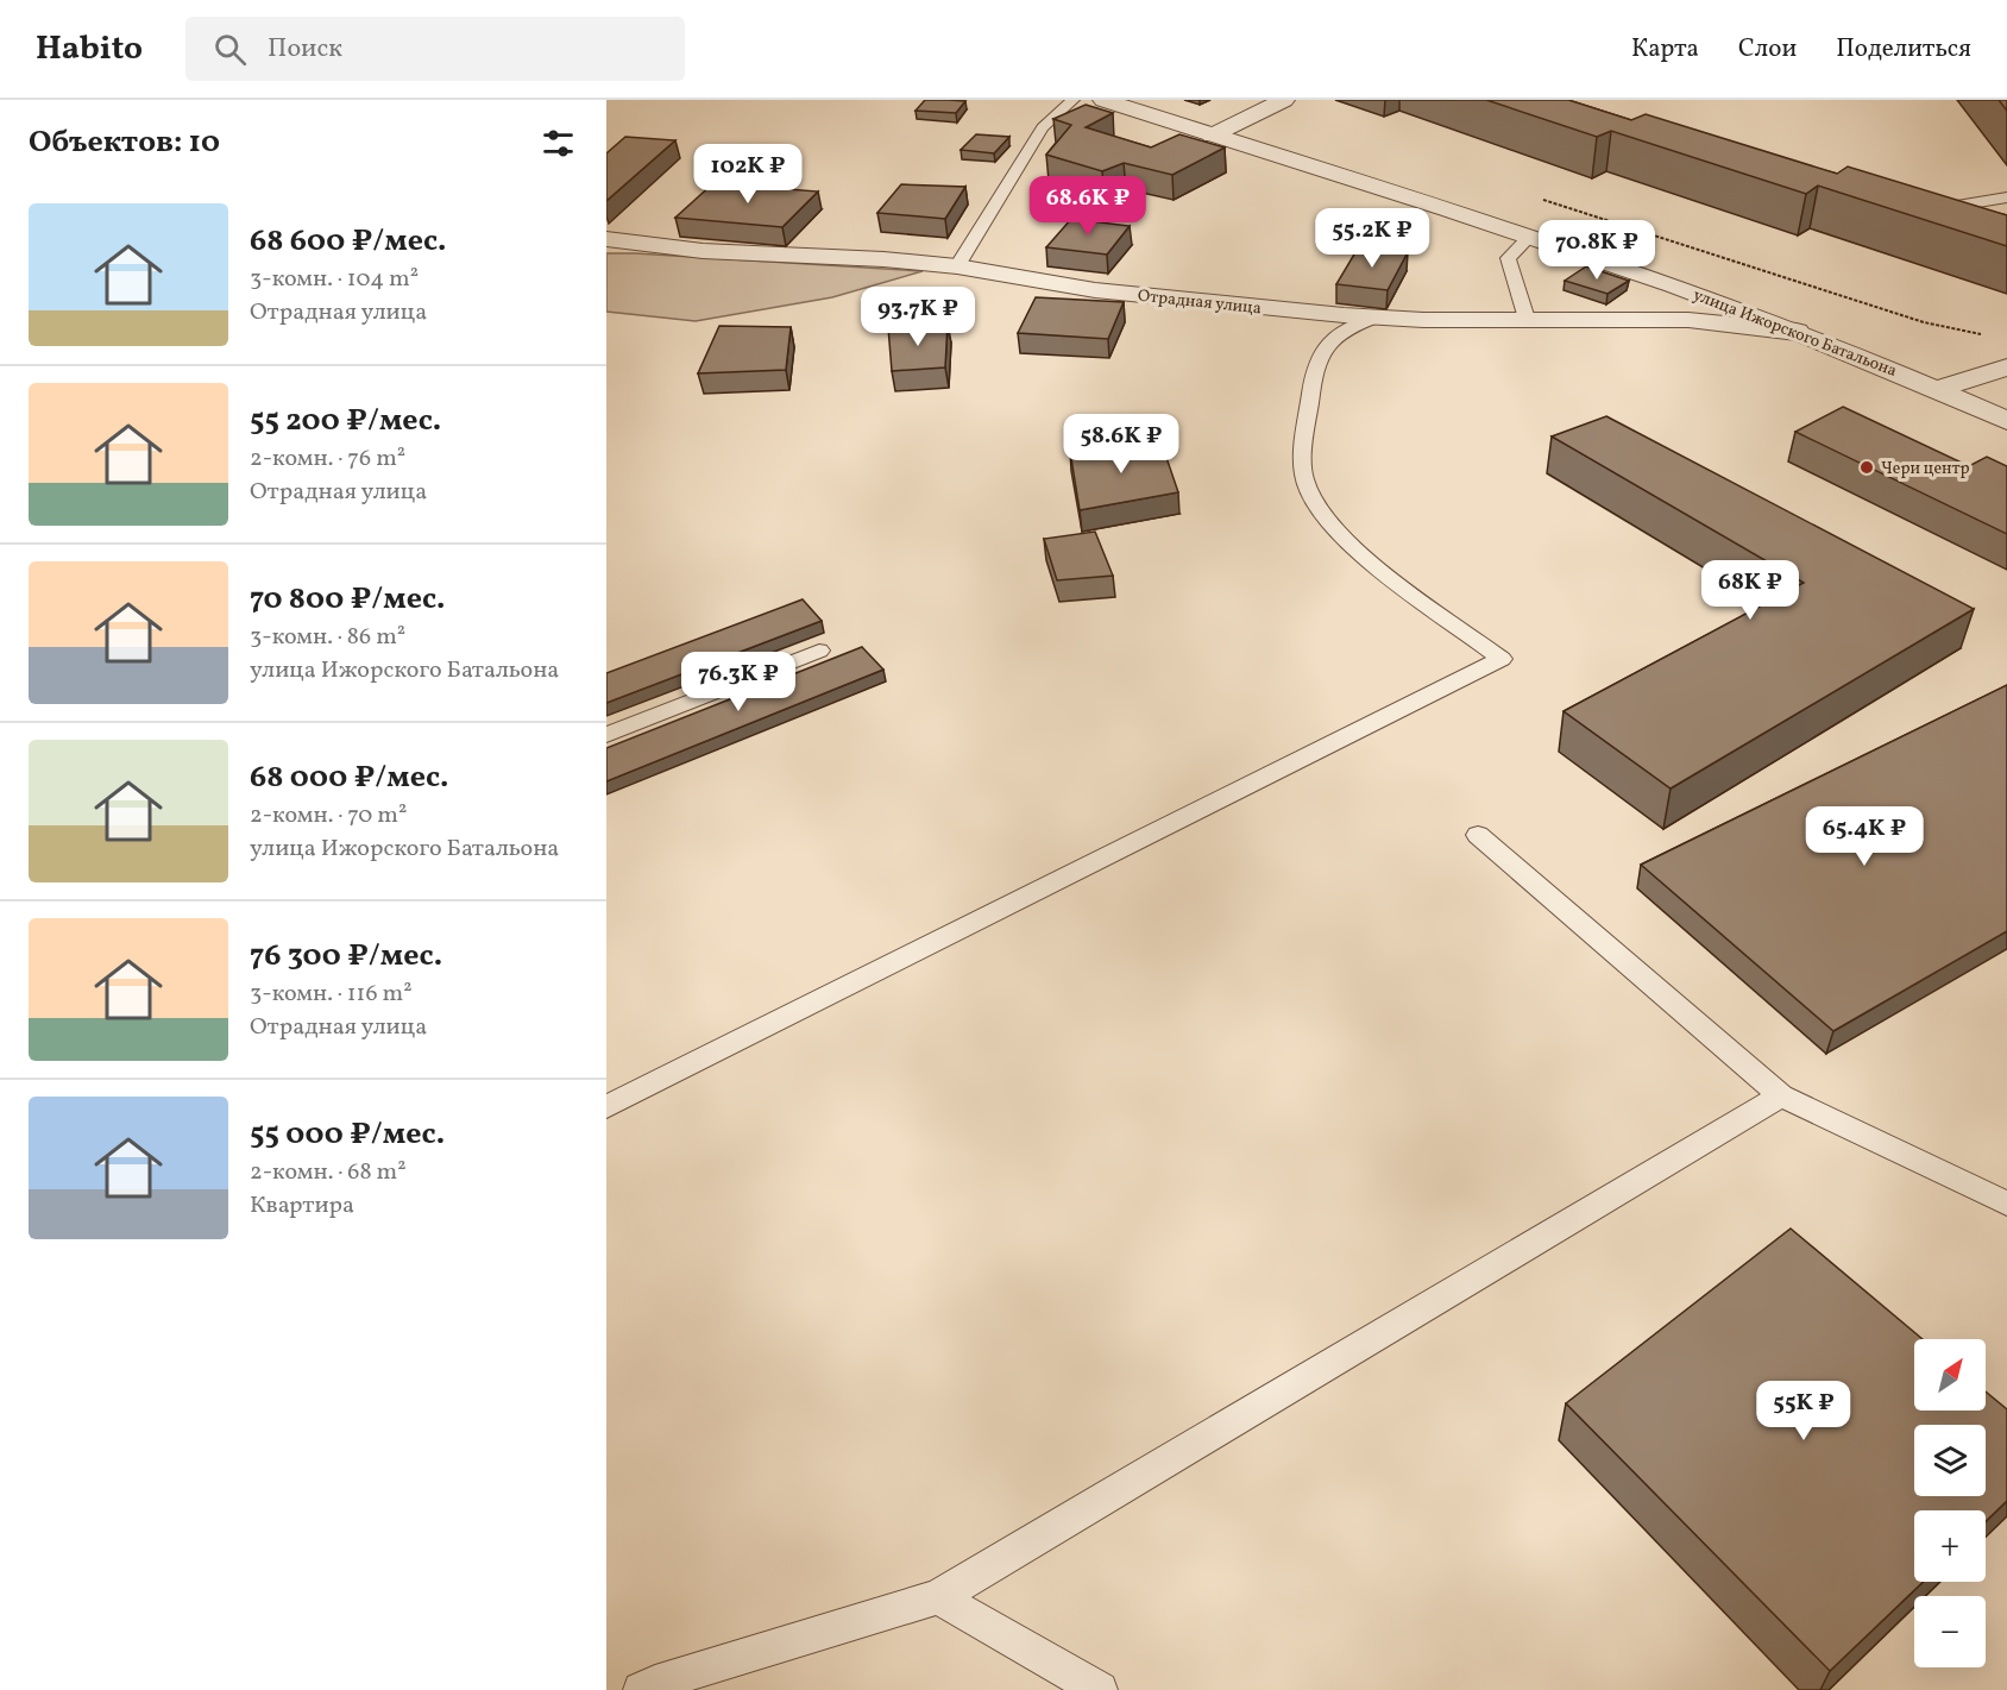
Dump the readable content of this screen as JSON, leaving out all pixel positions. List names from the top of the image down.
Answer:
{
  "streets": {
    "street": ["Отрадная улица", "улица Ижорского Батальона"]
  },
  "crossings": [
    ["Отрадная улица", "улица Ижорского Батальона"]
  ],
  "places": ["Чери центр"],
  "north": "top right",
  "page": {
    "header": "Habito",
    "search": "Поиск",
    "nav": ["Карта", "Слои", "Поделиться"],
    "heading": "Объектов: 10",
    "price": [
      "102K ₽",
      "68.6K ₽",
      "55.2K ₽",
      "70.8K ₽",
      "93.7K ₽",
      "58.6K ₽",
      "68K ₽",
      "76.3K ₽",
      "65.4K ₽",
      "55K ₽"
    ],
    "list": [
      {
        "name": "68 600 ₽/мес.",
        "note": "3-комн. · 104 m² · Отрадная улица"
      },
      {
        "name": "55 200 ₽/мес.",
        "note": "2-комн. · 76 m² · Отрадная улица"
      },
      {
        "name": "70 800 ₽/мес.",
        "note": "3-комн. · 86 m² · улица Ижорского Батальона"
      },
      {
        "name": "68 000 ₽/мес.",
        "note": "2-комн. · 70 m² · улица Ижорского Батальона"
      },
      {
        "name": "76 300 ₽/мес.",
        "note": "3-комн. · 116 m² · Отрадная улица"
      },
      {
        "name": "55 000 ₽/мес.",
        "note": "2-комн. · 68 m² · Квартира"
      }
    ],
    "map_buttons": ["+", "−"]
  }
}
